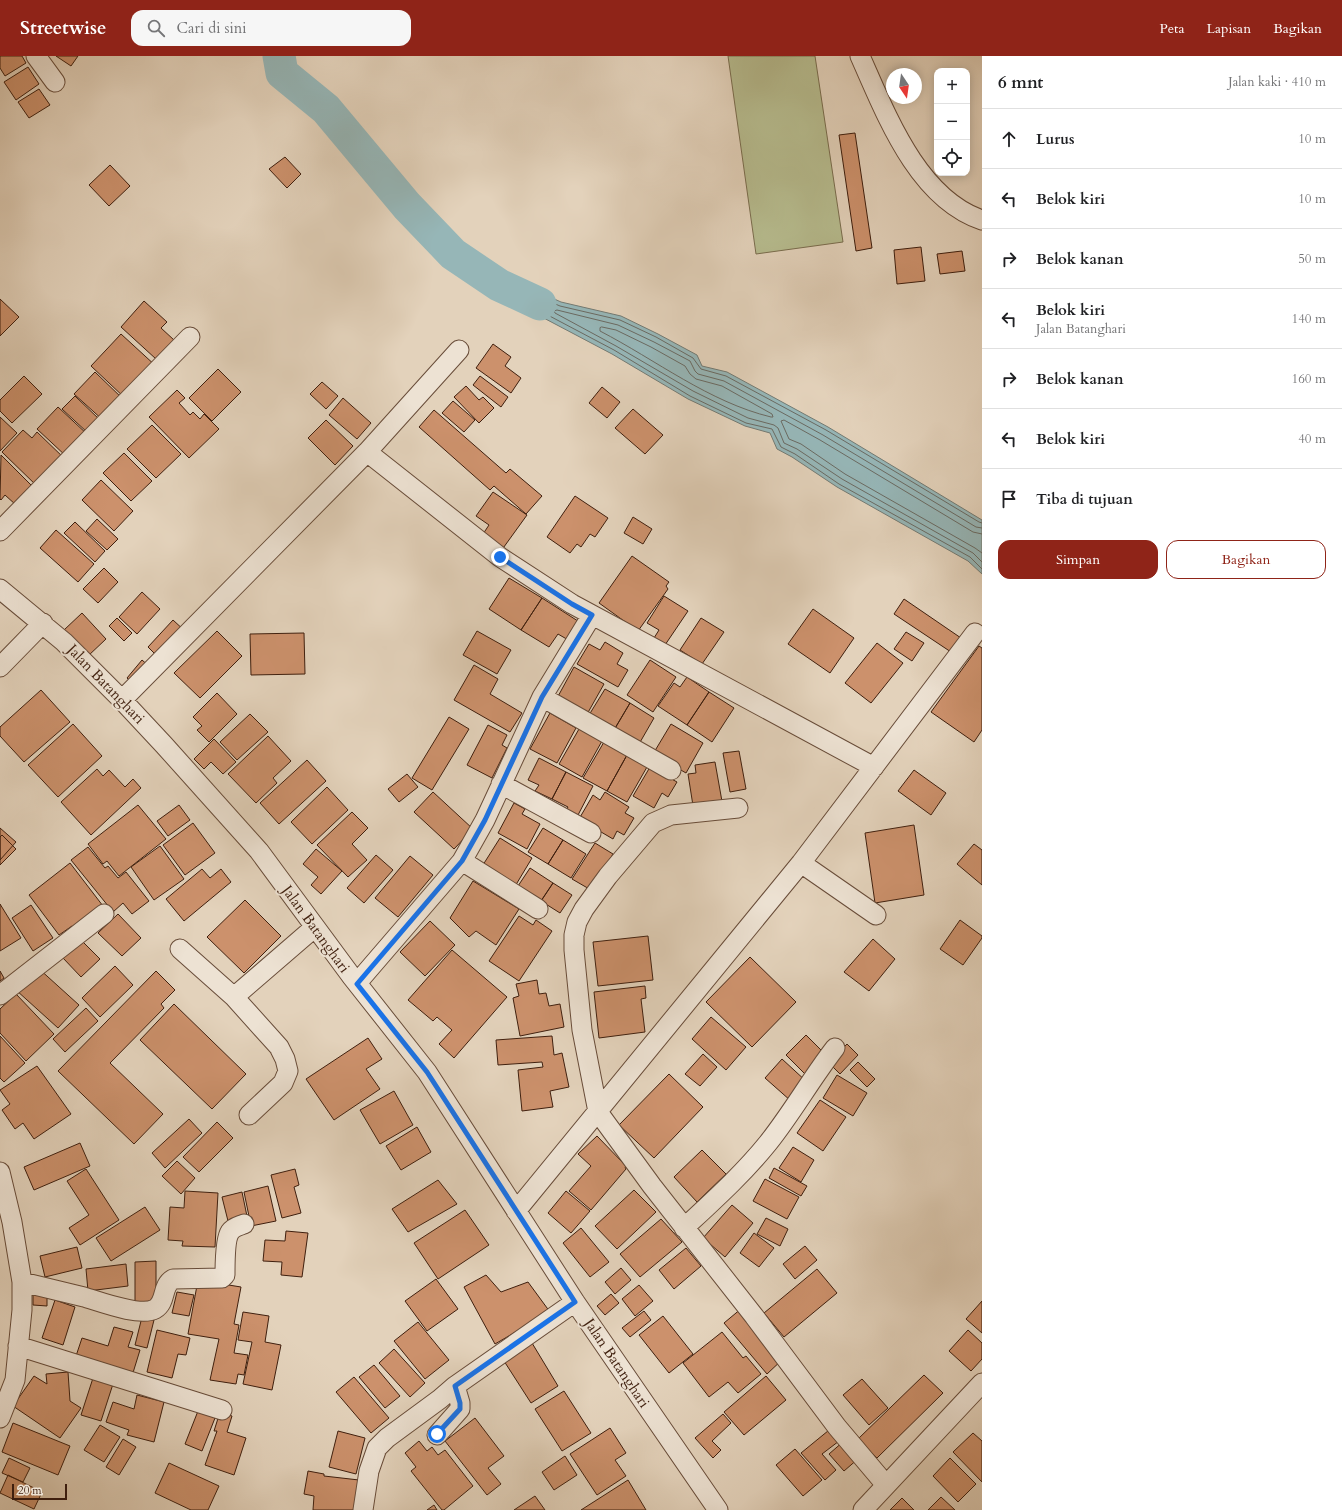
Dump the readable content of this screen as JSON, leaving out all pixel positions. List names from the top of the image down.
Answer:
{
  "streets": {
    "street": ["Jalan Batanghari"]
  },
  "scale_bar": "20 m",
  "north": "bottom",
  "page": {
    "header": "Streetwise",
    "search": "Cari di sini",
    "nav": ["Peta", "Lapisan", "Bagikan"],
    "heading": ["6 mnt", "Jalan kaki · 410 m"],
    "map_buttons": ["+", "−"],
    "list": [
      ["Lurus", "10 m"],
      ["Belok kiri", "10 m"],
      ["Belok kanan", "50 m"],
      ["Belok kiri", "Jalan Batanghari", "140 m"],
      ["Belok kanan", "160 m"],
      ["Belok kiri", "40 m"],
      "Tiba di tujuan"
    ],
    "buttons": ["Simpan", "Bagikan"],
    "scale": "20 m"
  }
}
